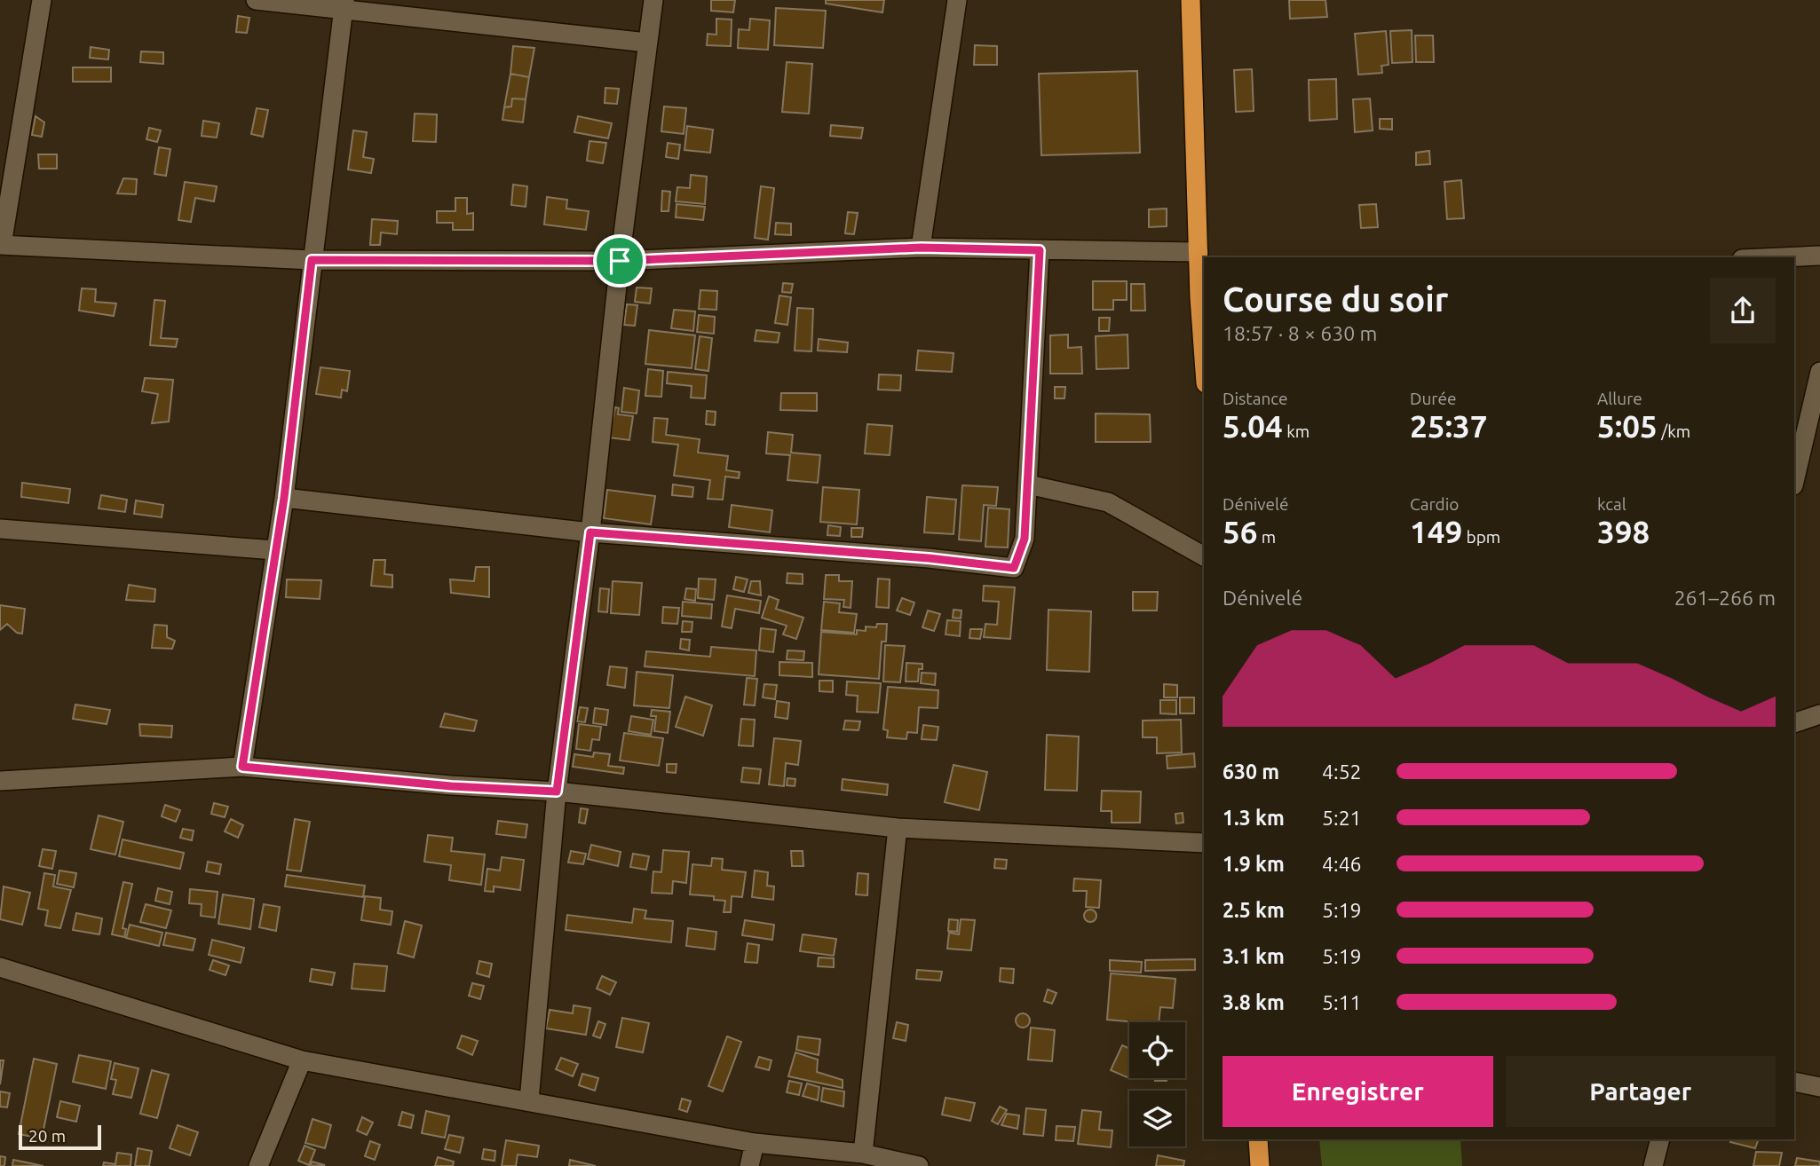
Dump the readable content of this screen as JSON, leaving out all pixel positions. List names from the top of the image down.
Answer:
{
  "scale_bar": "20 m",
  "page": {
    "heading": ["Course du soir", "18:57 · 8 × 630 m"],
    "stats": [
      ["Distance", "5.04 km"],
      ["Durée", "25:37"],
      ["Allure", "5:05 /km"],
      ["Dénivelé", "56 m"],
      ["Cardio", "149 bpm"],
      ["kcal", "398"]
    ],
    "chart": ["Dénivelé", "261–266 m"],
    "list": [
      {
        "name": "630 m",
        "note": "4:52"
      },
      {
        "name": "1.3 km",
        "note": "5:21"
      },
      {
        "name": "1.9 km",
        "note": "4:46"
      },
      {
        "name": "2.5 km",
        "note": "5:19"
      },
      {
        "name": "3.1 km",
        "note": "5:19"
      },
      {
        "name": "3.8 km",
        "note": "5:11"
      }
    ],
    "buttons": ["Enregistrer", "Partager"],
    "scale": "20 m"
  }
}
